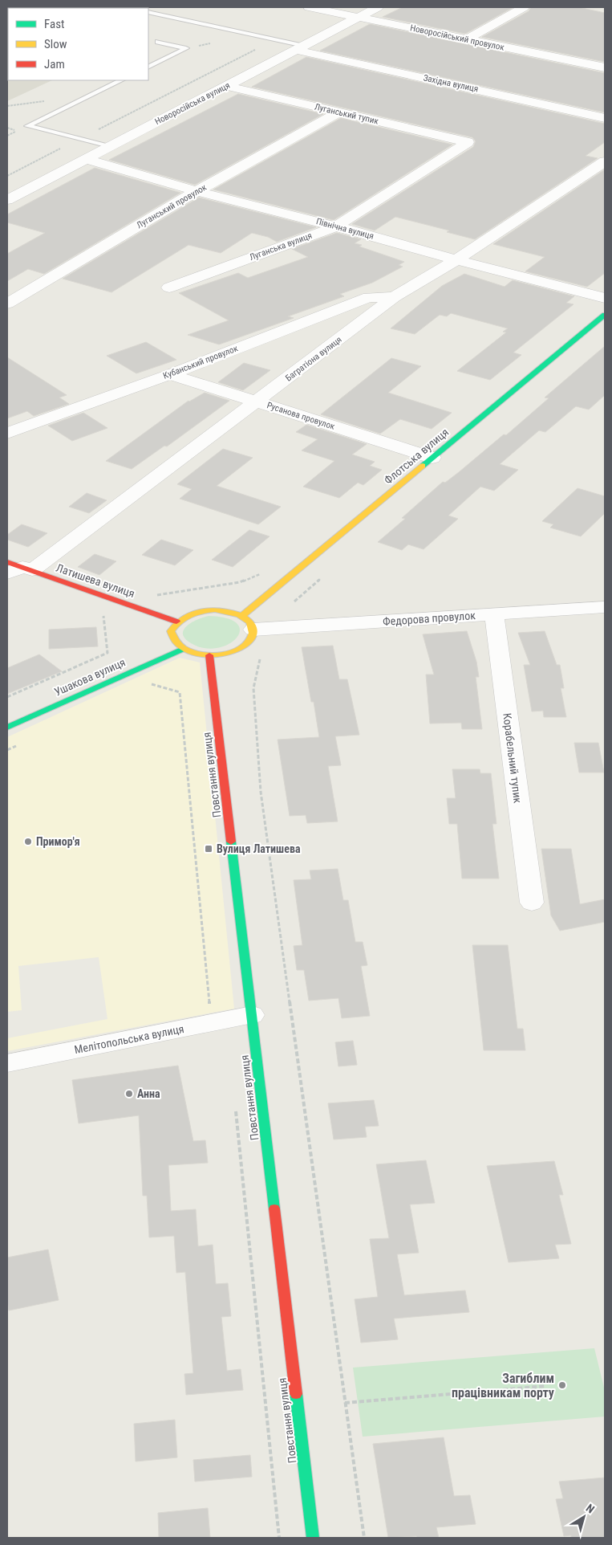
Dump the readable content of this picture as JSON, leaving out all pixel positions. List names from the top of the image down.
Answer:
{
  "streets": {
    "street": [
      "Новоросійський провулок",
      "Західна вулиця",
      "Новоросійська вулиця",
      "Луганський тупик",
      "Луганський провулок",
      "Північна вулиця",
      "Луганська вулиця",
      "Багратіона вулиця",
      "Кубанський провулок",
      "Русанова провулок",
      "Флотська вулиця",
      "Латишева вулиця",
      "Федорова провулок",
      "Ушакова вулиця",
      "Корабельний тупик",
      "Повстання вулиця",
      "Мелітопольська вулиця"
    ]
  },
  "crossings": [
    ["Новоросійський провулок", "Новоросійська вулиця"],
    ["Західна вулиця", "Новоросійська вулиця"],
    ["Новоросійська вулиця", "Луганський тупик"],
    ["Новоросійська вулиця", "Північна вулиця"],
    ["Луганський тупик", "Луганський провулок"],
    ["Луганський тупик", "Луганська вулиця"],
    ["Луганський провулок", "Північна вулиця"],
    ["Північна вулиця", "Луганська вулиця"],
    ["Північна вулиця", "Багратіона вулиця"],
    ["Багратіона вулиця", "Кубанський провулок"],
    ["Багратіона вулиця", "Русанова провулок"],
    ["Багратіона вулиця", "Латишева вулиця"],
    ["Кубанський провулок", "Русанова провулок"],
    ["Русанова провулок", "Флотська вулиця"],
    ["Флотська вулиця", "Латишева вулиця"],
    ["Флотська вулиця", "Федорова провулок"],
    ["Флотська вулиця", "Ушакова вулиця"],
    ["Флотська вулиця", "Повстання вулиця"],
    ["Латишева вулиця", "Федорова провулок"],
    ["Латишева вулиця", "Ушакова вулиця"],
    ["Латишева вулиця", "Повстання вулиця"],
    ["Федорова провулок", "Ушакова вулиця"],
    ["Федорова провулок", "Корабельний тупик"],
    ["Федорова провулок", "Повстання вулиця"],
    ["Ушакова вулиця", "Повстання вулиця"],
    ["Повстання вулиця", "Мелітопольська вулиця"]
  ],
  "places": {
    "other": ["Примор'я", "Анна", "Загиблим працівникам порту"],
    "transit": ["Вулиця Латишева"]
  },
  "legend": ["Fast", "Slow", "Jam"],
  "north": "top right"
}
